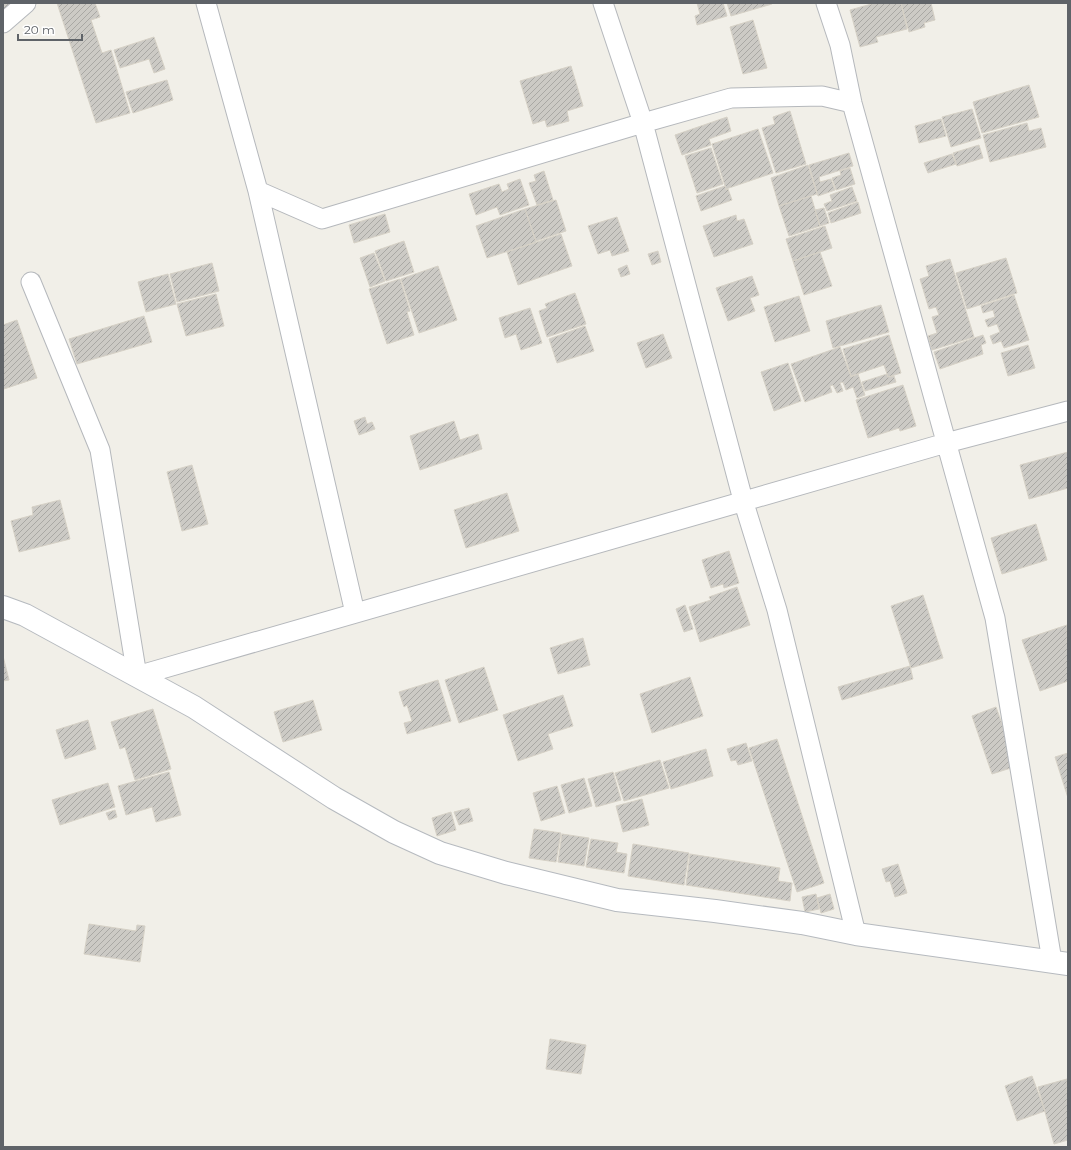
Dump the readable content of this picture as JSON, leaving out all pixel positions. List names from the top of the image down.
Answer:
{
  "scale_bar": "20 m"
}
